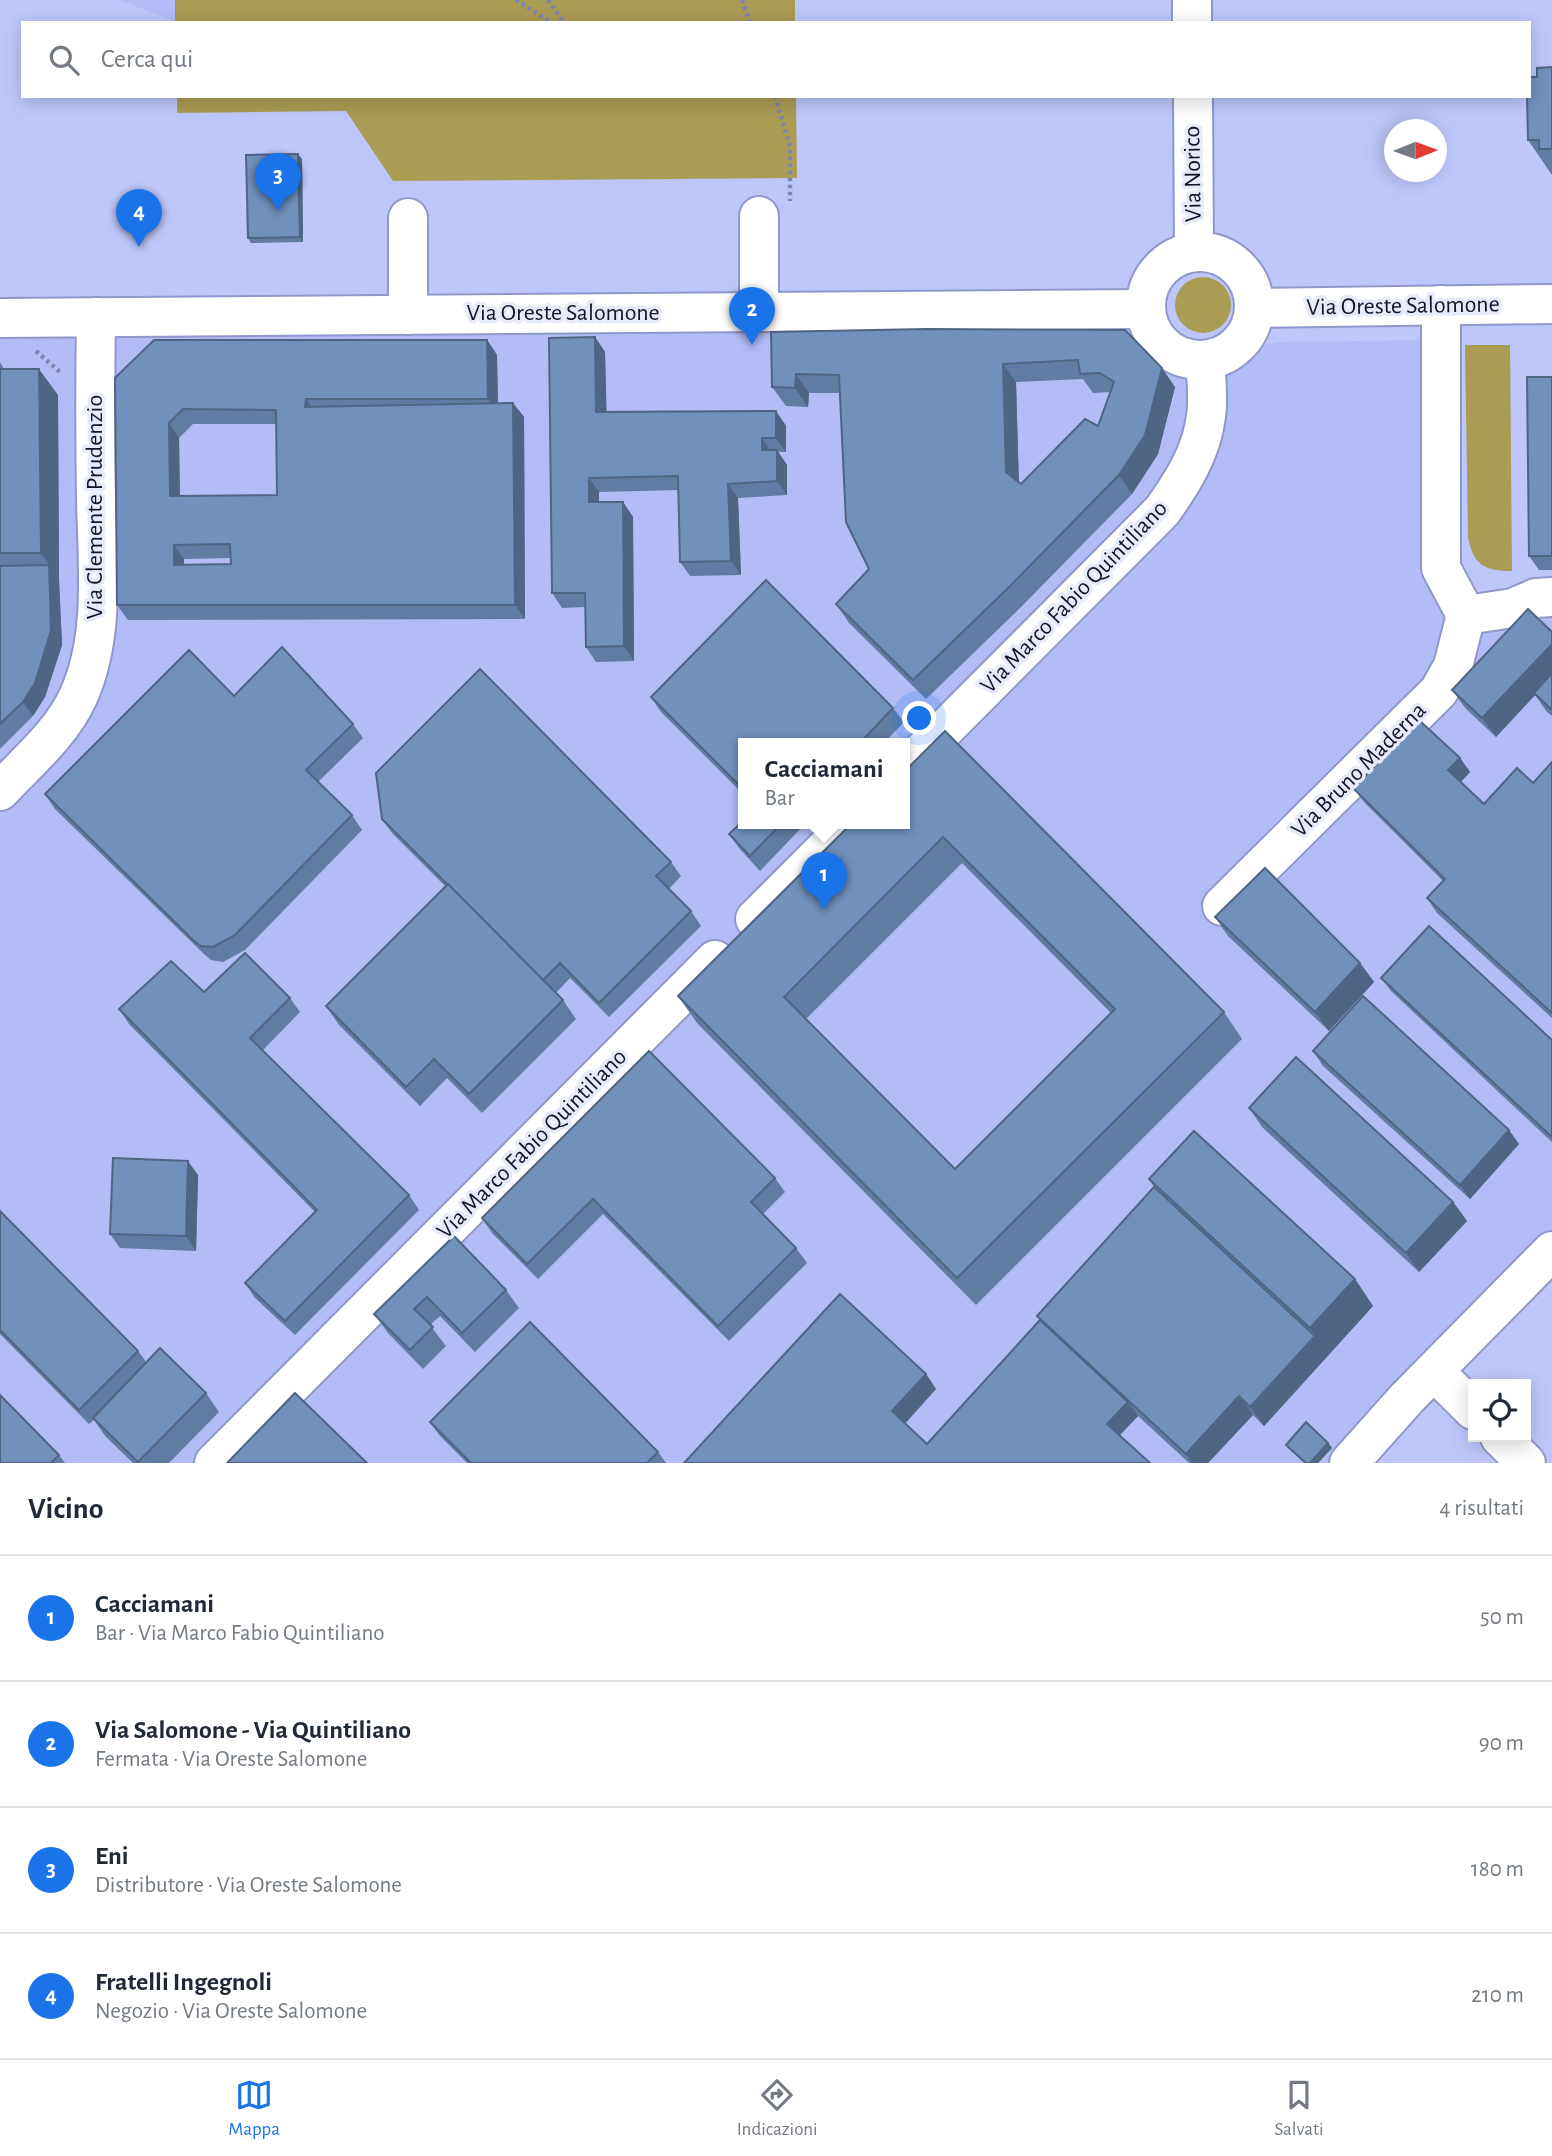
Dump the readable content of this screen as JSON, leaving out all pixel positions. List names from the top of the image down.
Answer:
{
  "streets": {
    "street": [
      "Via Norico",
      "Via Oreste Salomone",
      "Via Clemente Prudenzio",
      "Via Marco Fabio Quintiliano",
      "Via Bruno Maderna"
    ]
  },
  "crossings": [
    ["Via Norico", "Via Oreste Salomone"],
    ["Via Norico", "Via Marco Fabio Quintiliano"],
    ["Via Oreste Salomone", "Via Clemente Prudenzio"],
    ["Via Oreste Salomone", "Via Marco Fabio Quintiliano"]
  ],
  "north": "right",
  "page": {
    "search": "Cerca qui",
    "pins": [
      "3",
      "4",
      "2",
      "1"
    ],
    "popup": ["Cacciamani", "Bar"],
    "heading": ["Vicino", "4 risultati"],
    "list": [
      {
        "mark": "1",
        "name": "Cacciamani",
        "note": "Bar · Via Marco Fabio Quintiliano",
        "value": "50 m"
      },
      {
        "mark": "2",
        "name": "Via Salomone - Via Quintiliano",
        "note": "Fermata · Via Oreste Salomone",
        "value": "90 m"
      },
      {
        "mark": "3",
        "name": "Eni",
        "note": "Distributore · Via Oreste Salomone",
        "value": "180 m"
      },
      {
        "mark": "4",
        "name": "Fratelli Ingegnoli",
        "note": "Negozio · Via Oreste Salomone",
        "value": "210 m"
      }
    ],
    "nav": ["Mappa", "Indicazioni", "Salvati"]
  }
}
